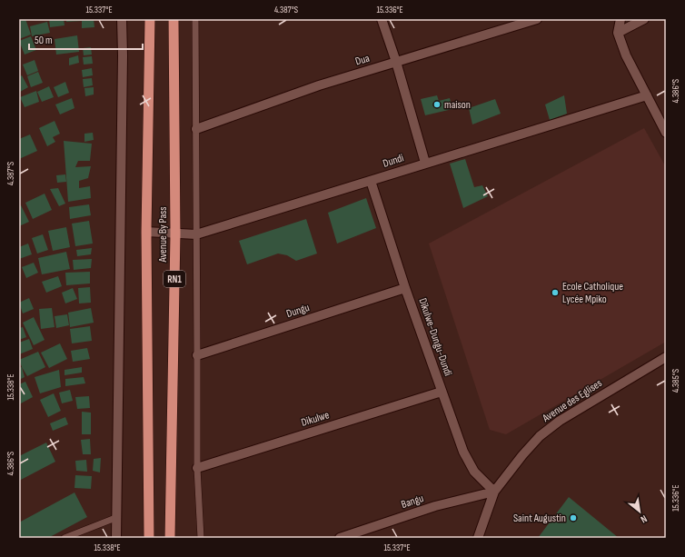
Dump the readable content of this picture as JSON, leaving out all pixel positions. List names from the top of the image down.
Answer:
{
  "streets": {
    "highway": ["Avenue By Pass", "RN1"],
    "street": [
      "Dua",
      "Dundi",
      "Dungu",
      "Dikulwe-Dungu-Dundi",
      "Avenue des Eglises",
      "Dikulwe",
      "Bangu"
    ]
  },
  "crossings": [
    ["Dundi", "Avenue By Pass"],
    ["Dundi", "Dikulwe-Dungu-Dundi"],
    ["Dungu", "Dikulwe-Dungu-Dundi"],
    ["Dikulwe-Dungu-Dundi", "Avenue des Eglises"],
    ["Dikulwe-Dungu-Dundi", "Dikulwe"],
    ["Dikulwe-Dungu-Dundi", "Bangu"],
    ["Avenue des Eglises", "Bangu"]
  ],
  "places": ["maison", "Ecole Catholique Lycée Mpiko", "Saint Augustin"],
  "scale_bar": "50 m",
  "north": "bottom right",
  "coordinates": [
    "15.337°E",
    "4.387°S",
    "15.336°E",
    "4.386°S",
    "4.385°S",
    "15.338°E"
  ]
}
